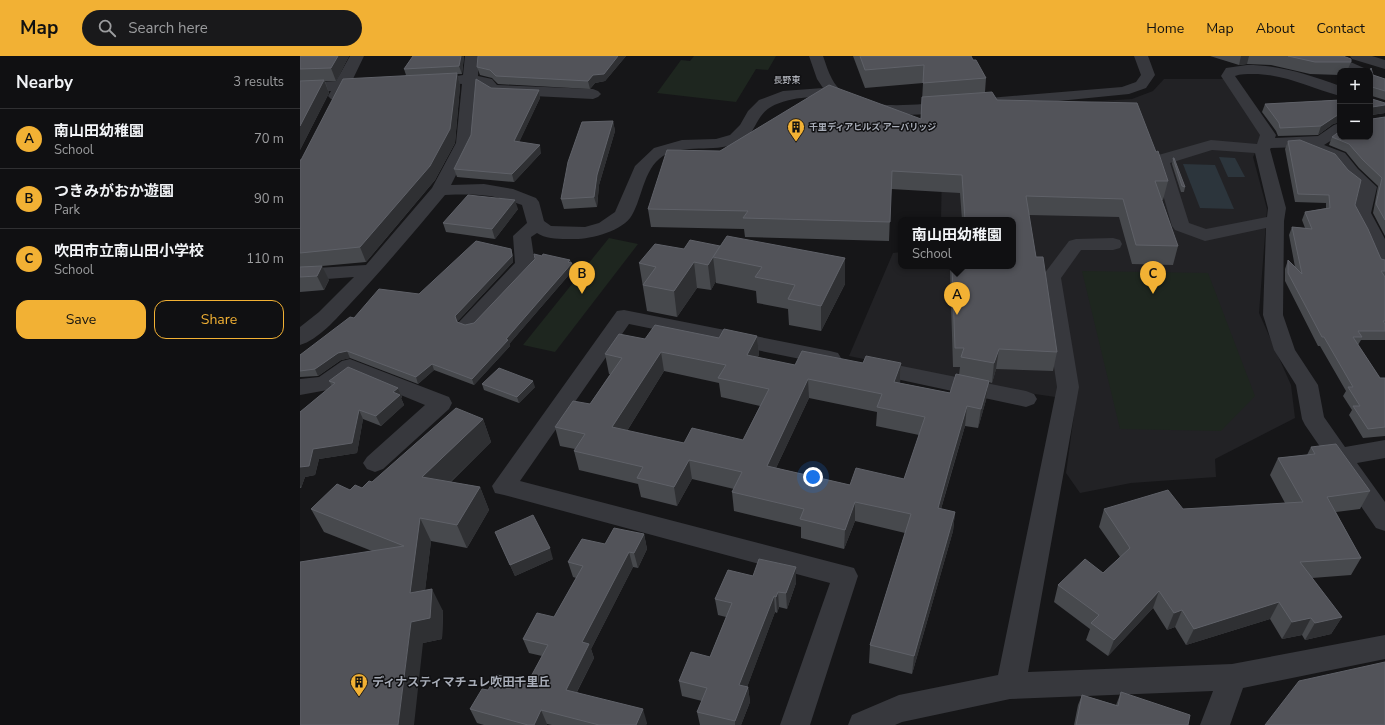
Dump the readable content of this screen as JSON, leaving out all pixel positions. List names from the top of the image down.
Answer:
{
  "districts": ["長野東"],
  "places": {
    "building": ["千里ディアヒルズ アーバリッジ", "ディナスティマチュレ吹田千里丘"]
  },
  "page": {
    "header": "Map",
    "search": "Search here",
    "nav": [
      "Home",
      "Map",
      "About",
      "Contact"
    ],
    "heading": ["Nearby", "3 results"],
    "map_buttons": ["+", "−"],
    "list": [
      {
        "mark": "A",
        "name": "南山田幼稚園",
        "note": "School",
        "value": "70 m"
      },
      {
        "mark": "B",
        "name": "つきみがおか遊園",
        "note": "Park",
        "value": "90 m"
      },
      {
        "mark": "C",
        "name": "吹田市立南山田小学校",
        "note": "School",
        "value": "110 m"
      }
    ],
    "popup": ["南山田幼稚園", "School"],
    "pins": ["B", "C", "A"],
    "buttons": ["Save", "Share"]
  }
}
